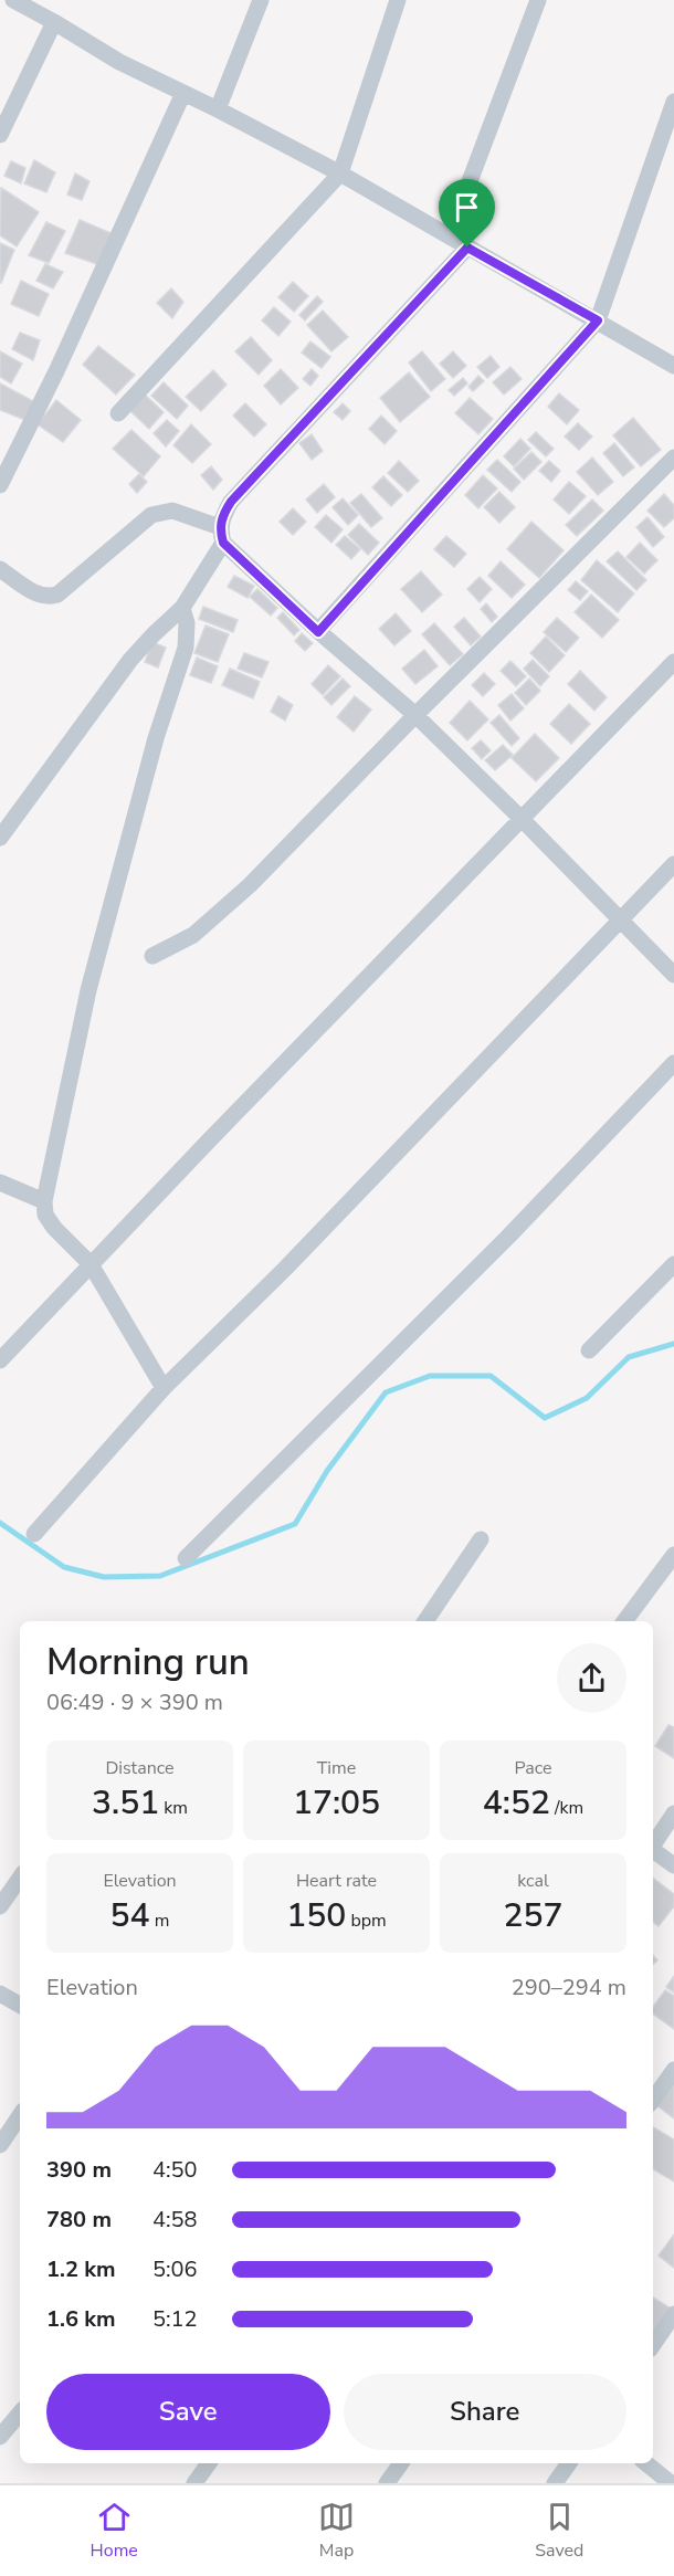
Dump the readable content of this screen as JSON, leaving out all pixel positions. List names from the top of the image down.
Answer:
{
  "page": {
    "heading": ["Morning run", "06:49 · 9 × 390 m"],
    "stats": [
      ["Distance", "3.51 km"],
      ["Time", "17:05"],
      ["Pace", "4:52 /km"],
      ["Elevation", "54 m"],
      ["Heart rate", "150 bpm"],
      ["kcal", "257"]
    ],
    "chart": ["Elevation", "290–294 m"],
    "list": [
      {
        "name": "390 m",
        "note": "4:50"
      },
      {
        "name": "780 m",
        "note": "4:58"
      },
      {
        "name": "1.2 km",
        "note": "5:06"
      },
      {
        "name": "1.6 km",
        "note": "5:12"
      }
    ],
    "buttons": ["Save", "Share"],
    "tabs": ["Home", "Map", "Saved"]
  }
}
